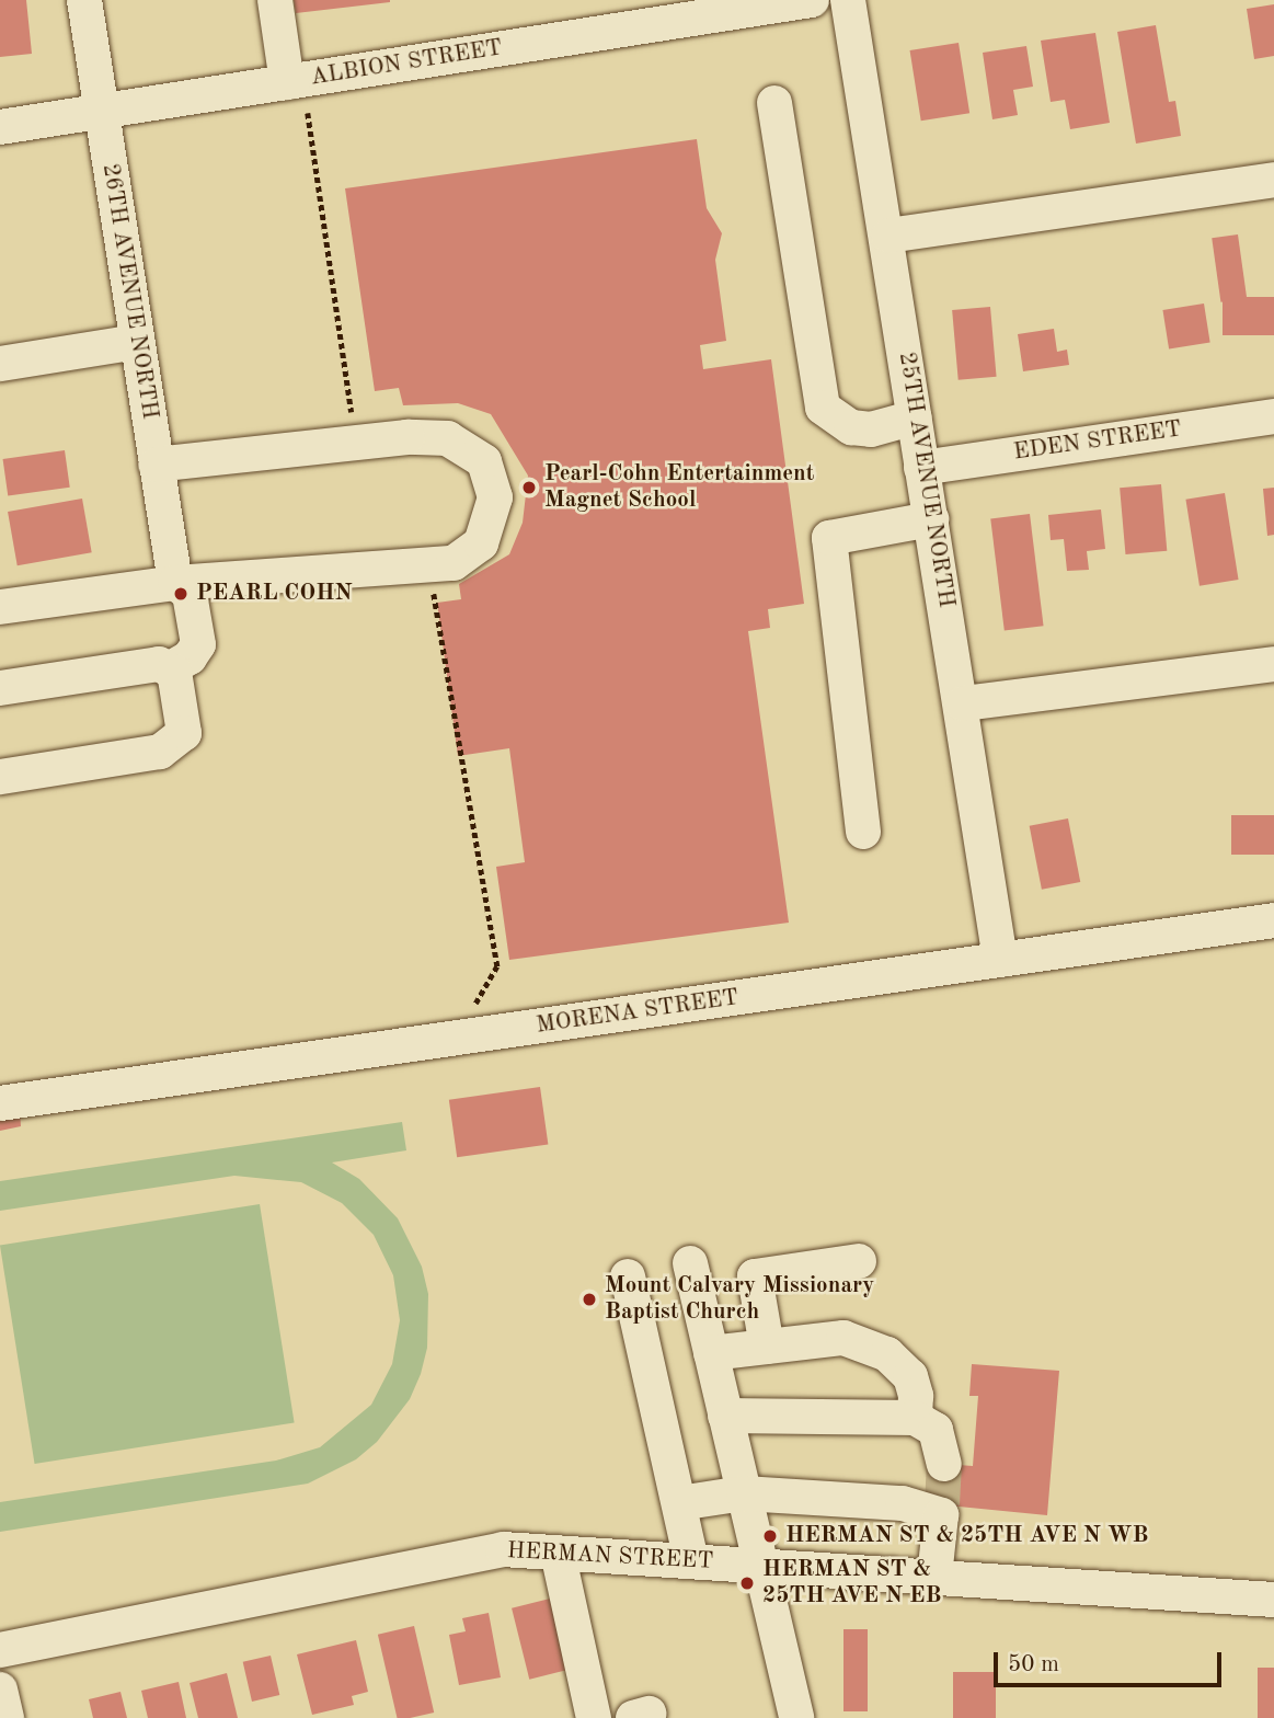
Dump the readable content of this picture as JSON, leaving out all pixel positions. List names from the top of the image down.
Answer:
{
  "streets": {
    "street": [
      "ALBION STREET",
      "26TH AVENUE NORTH",
      "EDEN STREET",
      "25TH AVENUE NORTH",
      "MORENA STREET",
      "HERMAN STREET"
    ]
  },
  "crossings": [
    ["ALBION STREET", "26TH AVENUE NORTH"],
    ["EDEN STREET", "25TH AVENUE NORTH"],
    ["25TH AVENUE NORTH", "MORENA STREET"]
  ],
  "places": [
    "Pearl-Cohn Entertainment Magnet School",
    "PEARL COHN",
    "Mount Calvary Missionary Baptist Church",
    "HERMAN ST & 25TH AVE N WB",
    "HERMAN ST & 25TH AVE N EB"
  ],
  "scale_bar": "50 m"
}
